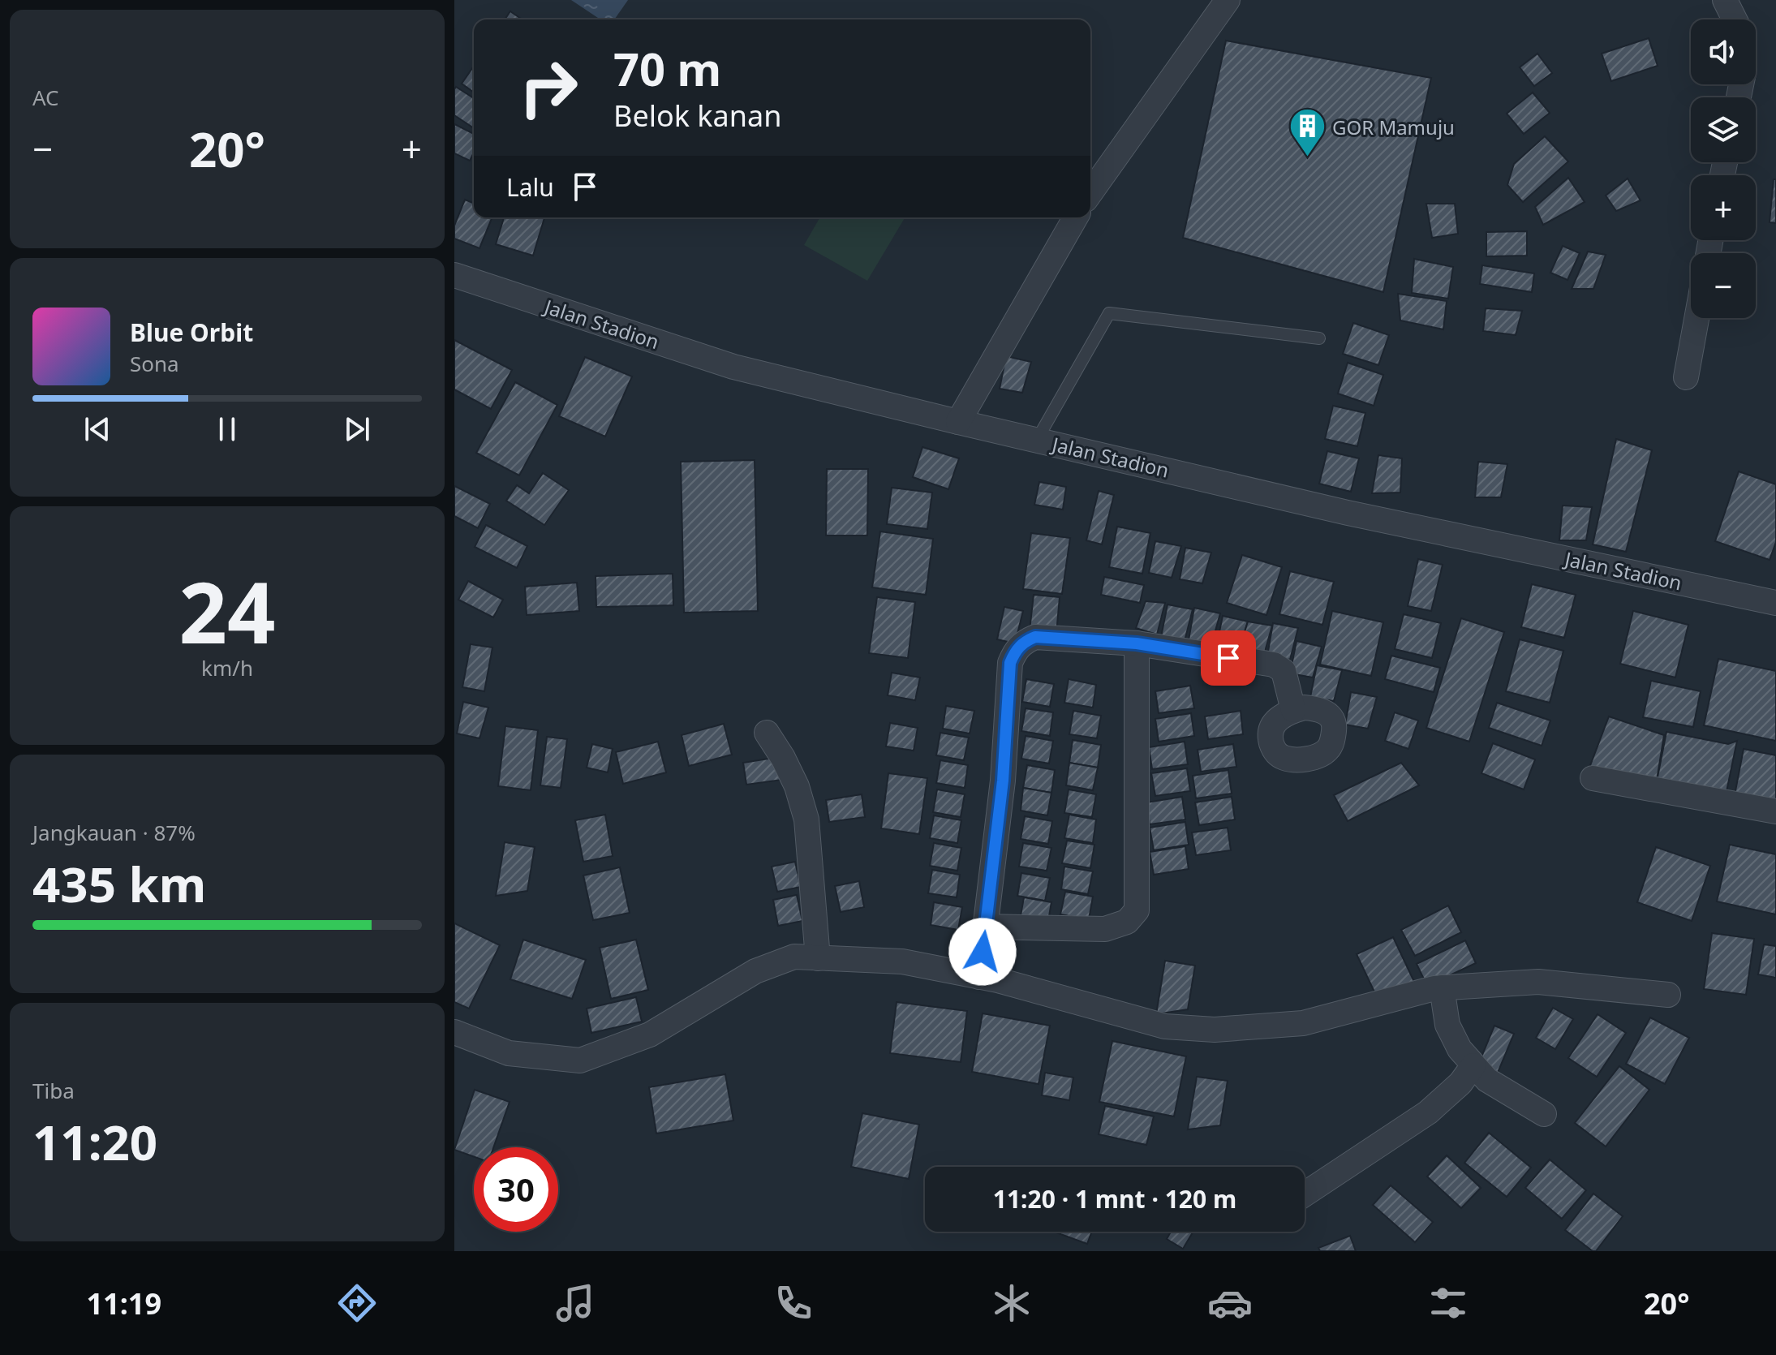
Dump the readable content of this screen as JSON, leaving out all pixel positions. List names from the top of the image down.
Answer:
{
  "streets": {
    "street": ["Jalan Stadion"]
  },
  "places": {
    "building": ["GOR Mamuju"]
  },
  "page": {
    "tile": [
      "AC",
      ["24", "km/h"],
      ["Jangkauan · 87%", "435 km"],
      ["Tiba", "11:20"]
    ],
    "map_buttons": ["+", "−"],
    "turn": ["70 m", "Belok kanan"],
    "heat": ["−", "20°", "+"],
    "then": "Lalu",
    "song": ["Blue Orbit", "Sona"],
    "limit": "30",
    "trip": "11:20 · 1 mnt · 120 m",
    "tabs": ["11:19", "20°"]
  }
}
